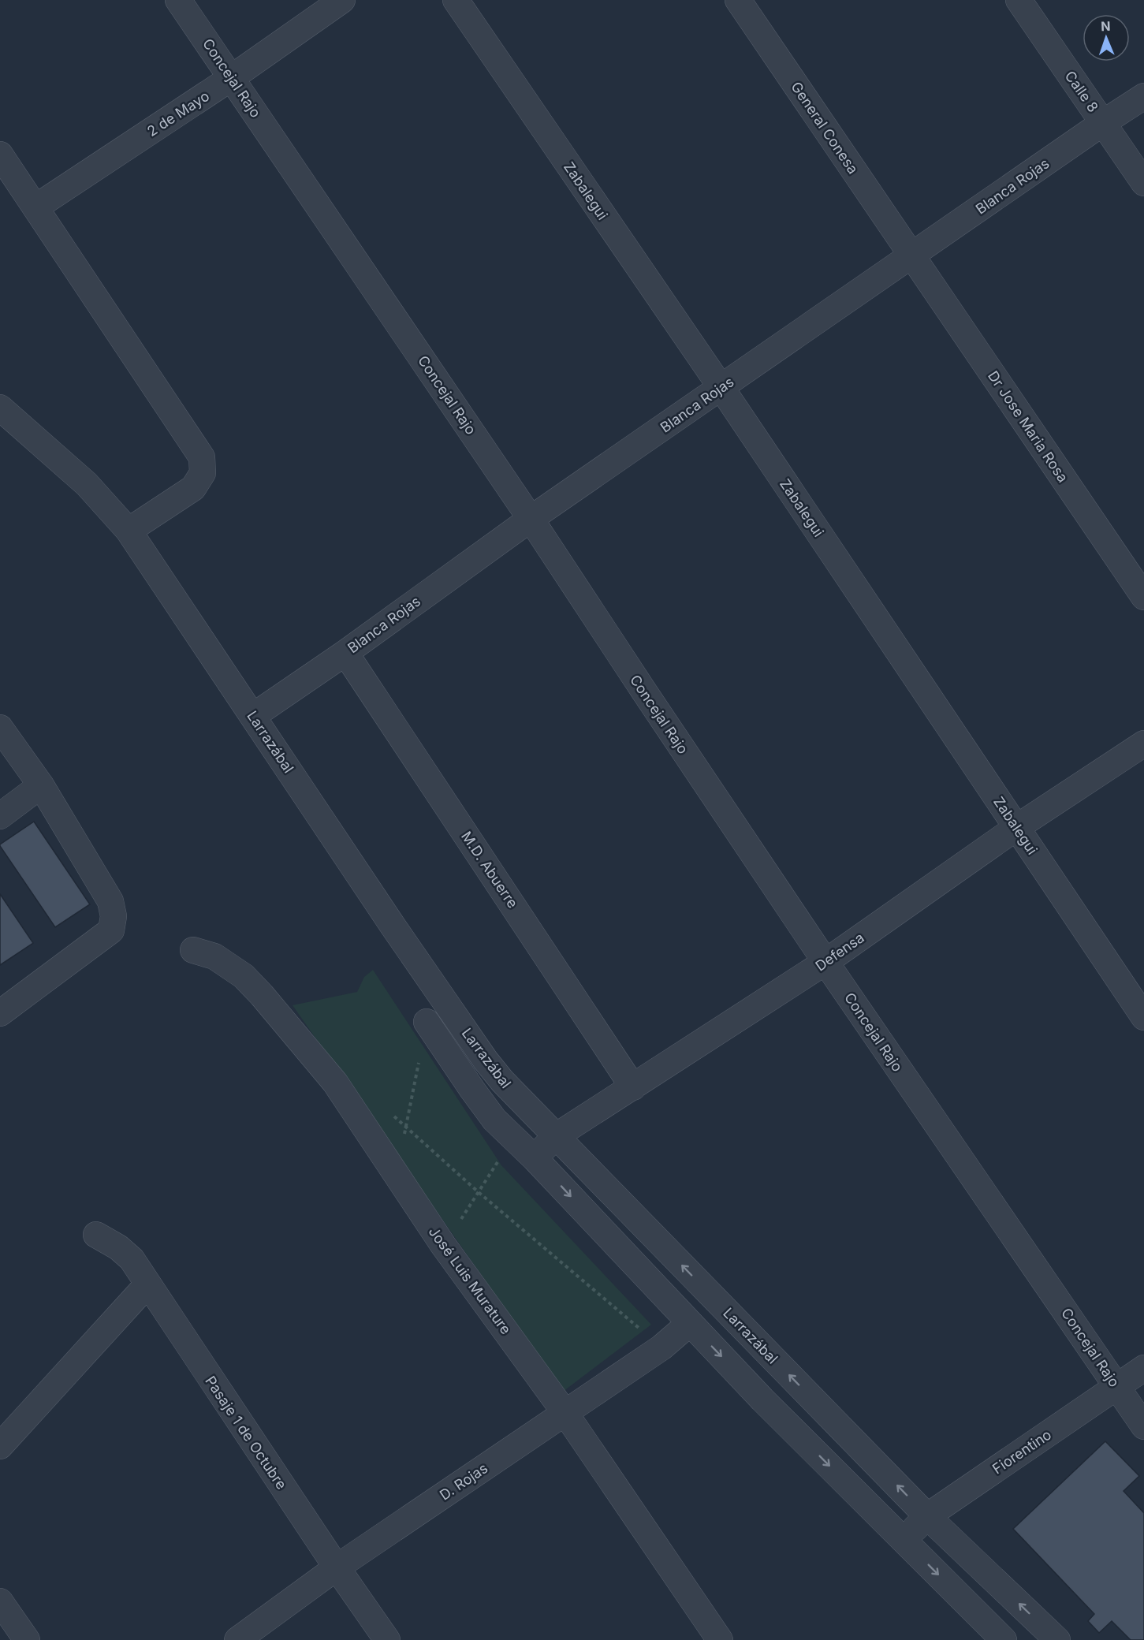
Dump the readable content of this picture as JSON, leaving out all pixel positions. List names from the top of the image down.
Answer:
{
  "streets": {
    "street": [
      "Concejal Rajo",
      "Calle 8",
      "2 de Mayo",
      "General Conesa",
      "Blanca Rojas",
      "Zabalegui",
      "Dr Jose Maria Rosa",
      "Larrazábal",
      "M.D. Abuerre",
      "Defensa",
      "José Luis Murature",
      "Pasaje 1 de Octubre",
      "Fiorentino",
      "D. Rojas"
    ]
  },
  "crossings": [
    ["Concejal Rajo", "2 de Mayo"],
    ["Concejal Rajo", "Blanca Rojas"],
    ["Concejal Rajo", "Defensa"],
    ["Concejal Rajo", "Fiorentino"],
    ["Calle 8", "Blanca Rojas"],
    ["General Conesa", "Blanca Rojas"],
    ["General Conesa", "Dr Jose Maria Rosa"],
    ["Blanca Rojas", "Zabalegui"],
    ["Blanca Rojas", "Dr Jose Maria Rosa"],
    ["Blanca Rojas", "Larrazábal"],
    ["Blanca Rojas", "M.D. Abuerre"],
    ["Zabalegui", "Defensa"],
    ["Larrazábal", "Defensa"],
    ["Larrazábal", "Fiorentino"],
    ["Larrazábal", "D. Rojas"],
    ["M.D. Abuerre", "Defensa"],
    ["José Luis Murature", "D. Rojas"],
    ["Pasaje 1 de Octubre", "D. Rojas"]
  ],
  "north": "top"
}
